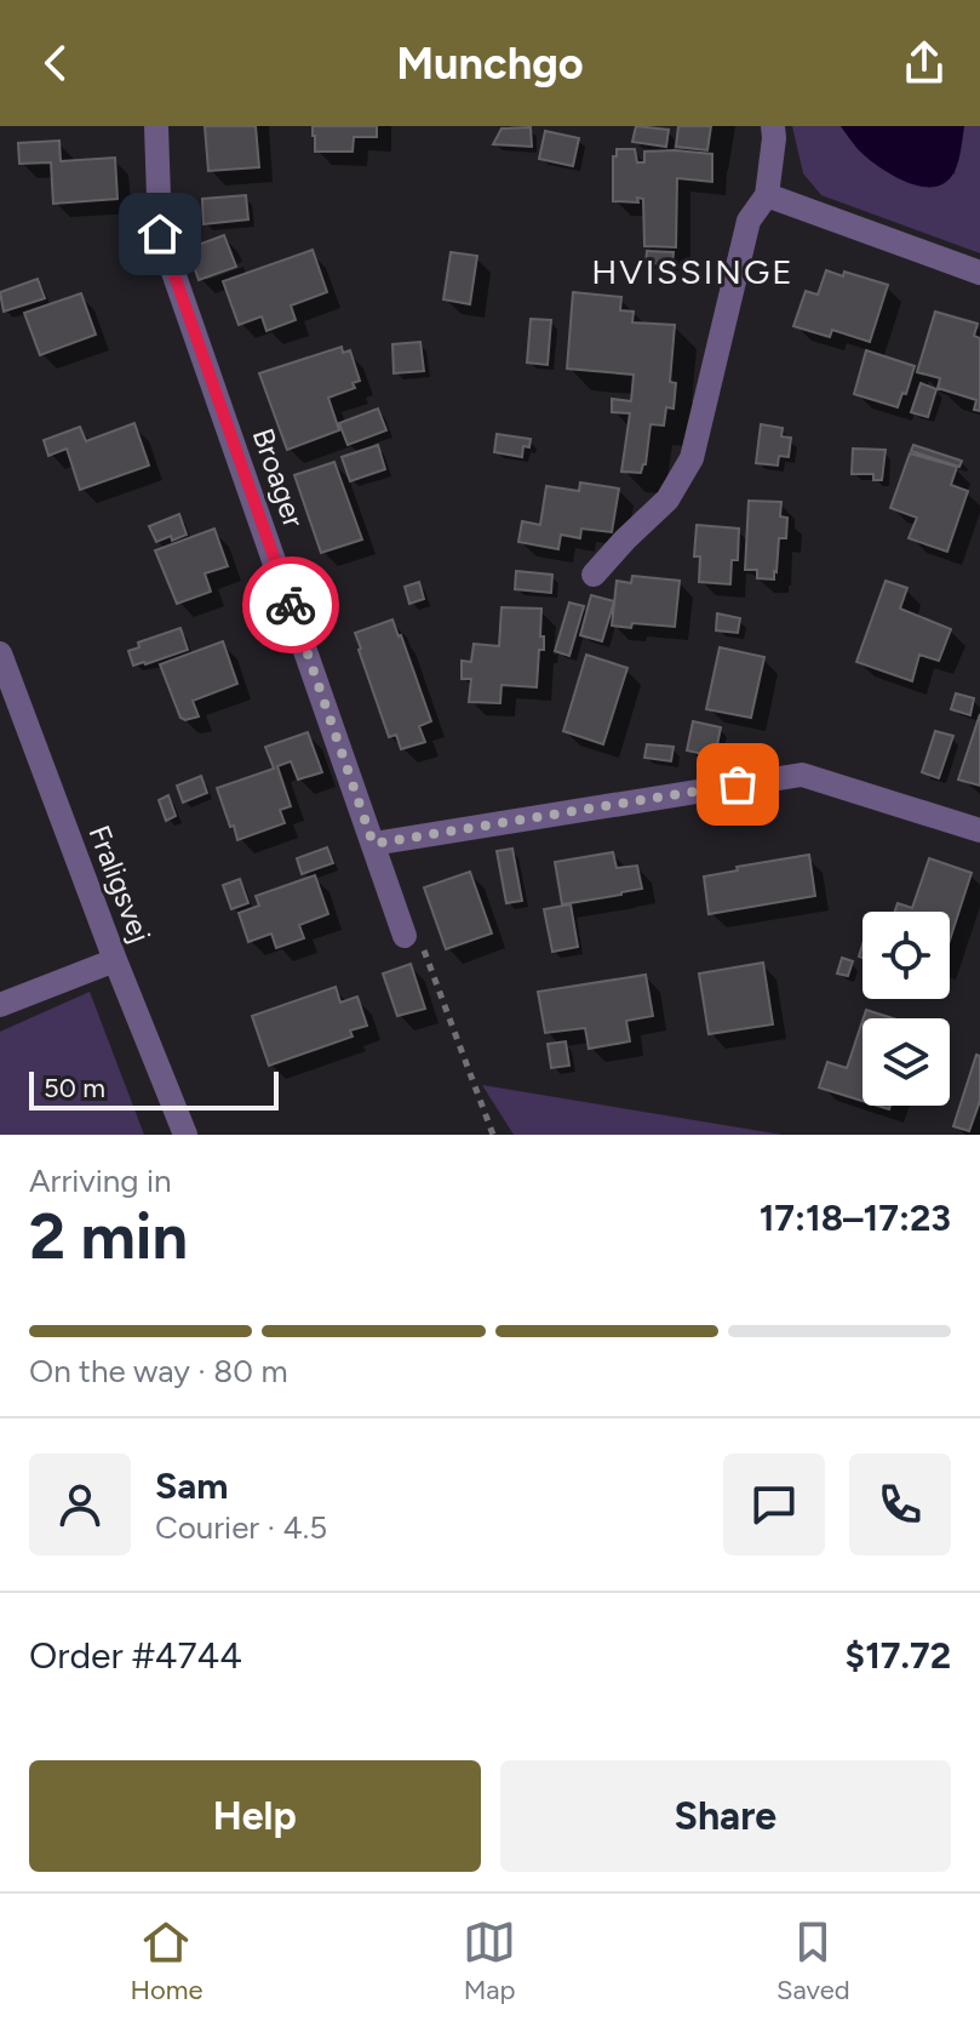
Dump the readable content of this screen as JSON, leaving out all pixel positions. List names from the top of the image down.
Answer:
{
  "streets": {
    "street": ["Broager", "Fraligsvej"]
  },
  "districts": ["HVISSINGE"],
  "scale_bar": "50 m",
  "page": {
    "header": "Munchgo",
    "scale": "50 m",
    "heading": ["2 min", "Arriving in", "17:18–17:23"],
    "panel": [
      "Sam",
      "Courier · 4.5",
      "Order #4744",
      "$17.72"
    ],
    "bar": "On the way · 80 m",
    "buttons": ["Help", "Share"],
    "tabs": ["Home", "Map", "Saved"]
  }
}
